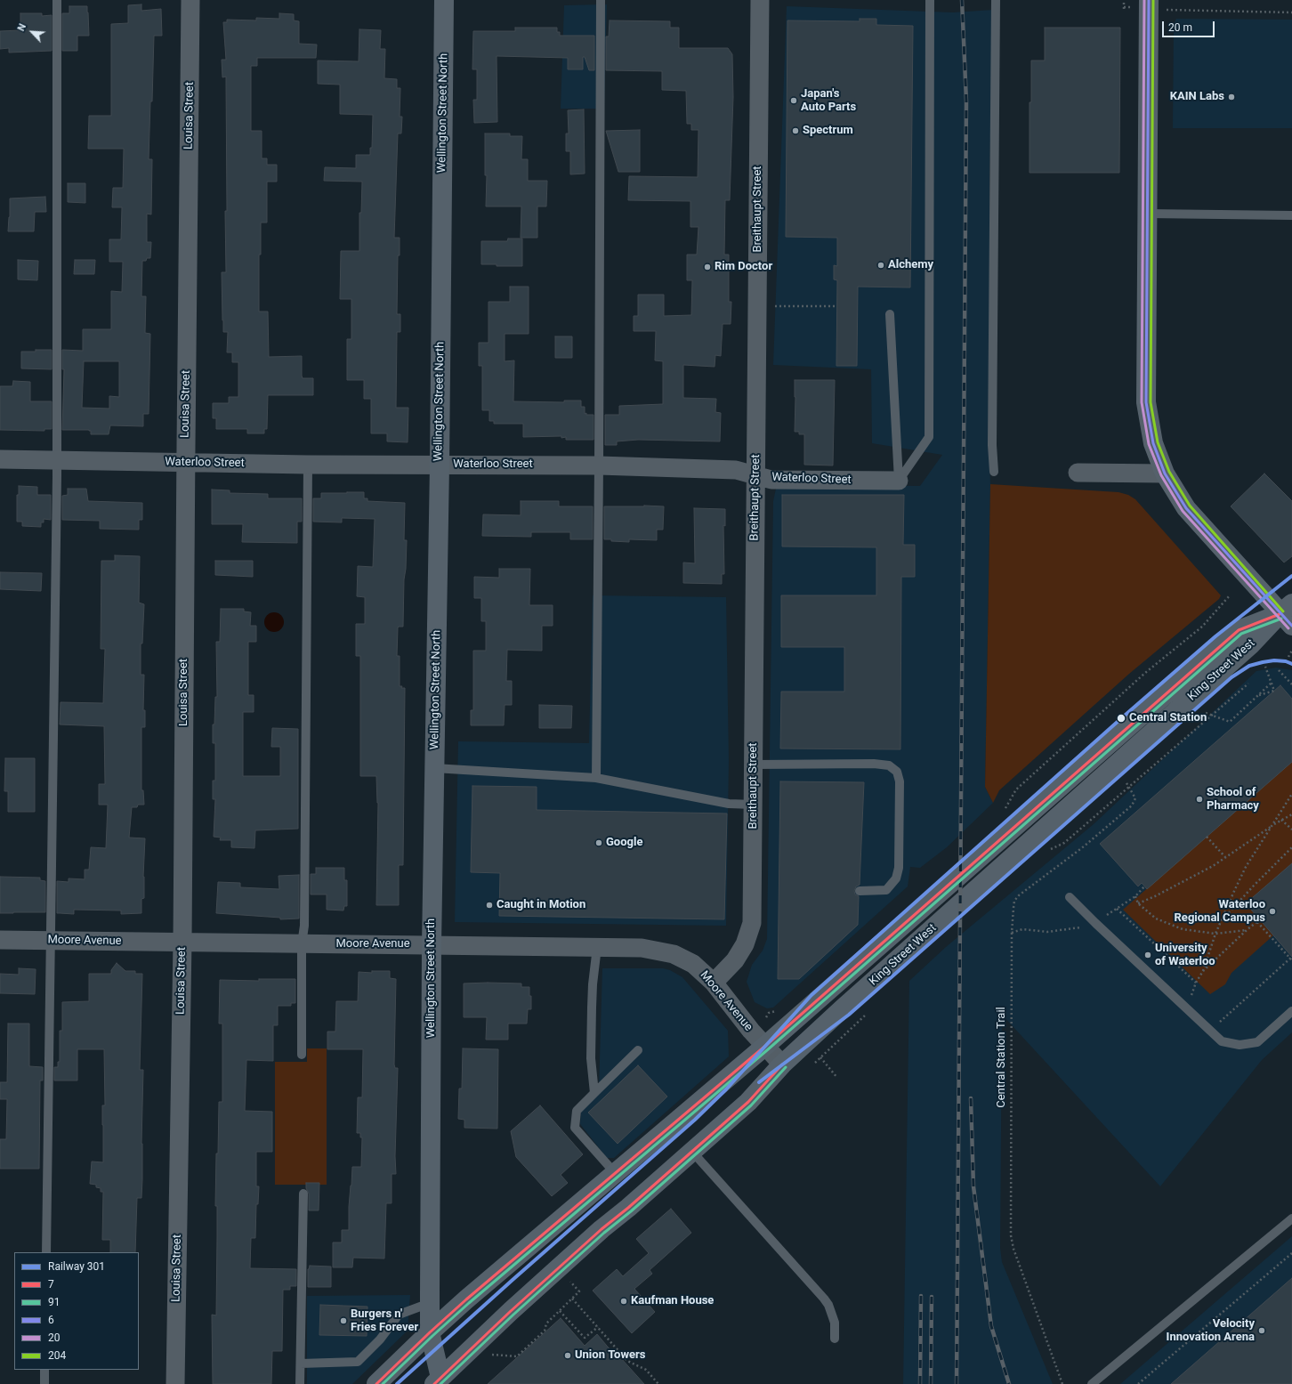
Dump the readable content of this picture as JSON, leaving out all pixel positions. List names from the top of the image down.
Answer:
{
  "streets": {
    "main road": ["Wellington Street North", "King Street West"],
    "street": [
      "Louisa Street",
      "Breithaupt Street",
      "Waterloo Street",
      "Moore Avenue"
    ],
    "path": ["Central Station Trail"]
  },
  "crossings": [
    ["Wellington Street North", "Waterloo Street"],
    ["Wellington Street North", "King Street West"],
    ["Wellington Street North", "Moore Avenue"],
    ["Louisa Street", "Waterloo Street"],
    ["Louisa Street", "Moore Avenue"],
    ["Breithaupt Street", "Waterloo Street"],
    ["Breithaupt Street", "Moore Avenue"],
    ["King Street West", "Moore Avenue"]
  ],
  "places": [
    "KAIN Labs",
    "Japan's Auto Parts",
    "Spectrum",
    "Alchemy",
    "Rim Doctor",
    "Central Station",
    "School of Pharmacy",
    "Google",
    "Caught in Motion",
    "Waterloo Regional Campus",
    "University of Waterloo",
    "Kaufman House",
    "Burgers n' Fries Forever",
    "Velocity Innovation Arena",
    "Union Towers"
  ],
  "lines": [
    "transit line 6",
    "transit line 20",
    "transit line 204",
    "rail line 301",
    "transit line 7",
    "transit line 91"
  ],
  "legend": [
    "Railway 301",
    "7",
    "91",
    "6",
    "20",
    "204"
  ],
  "scale_bar": "20 m",
  "north": "top left"
}
